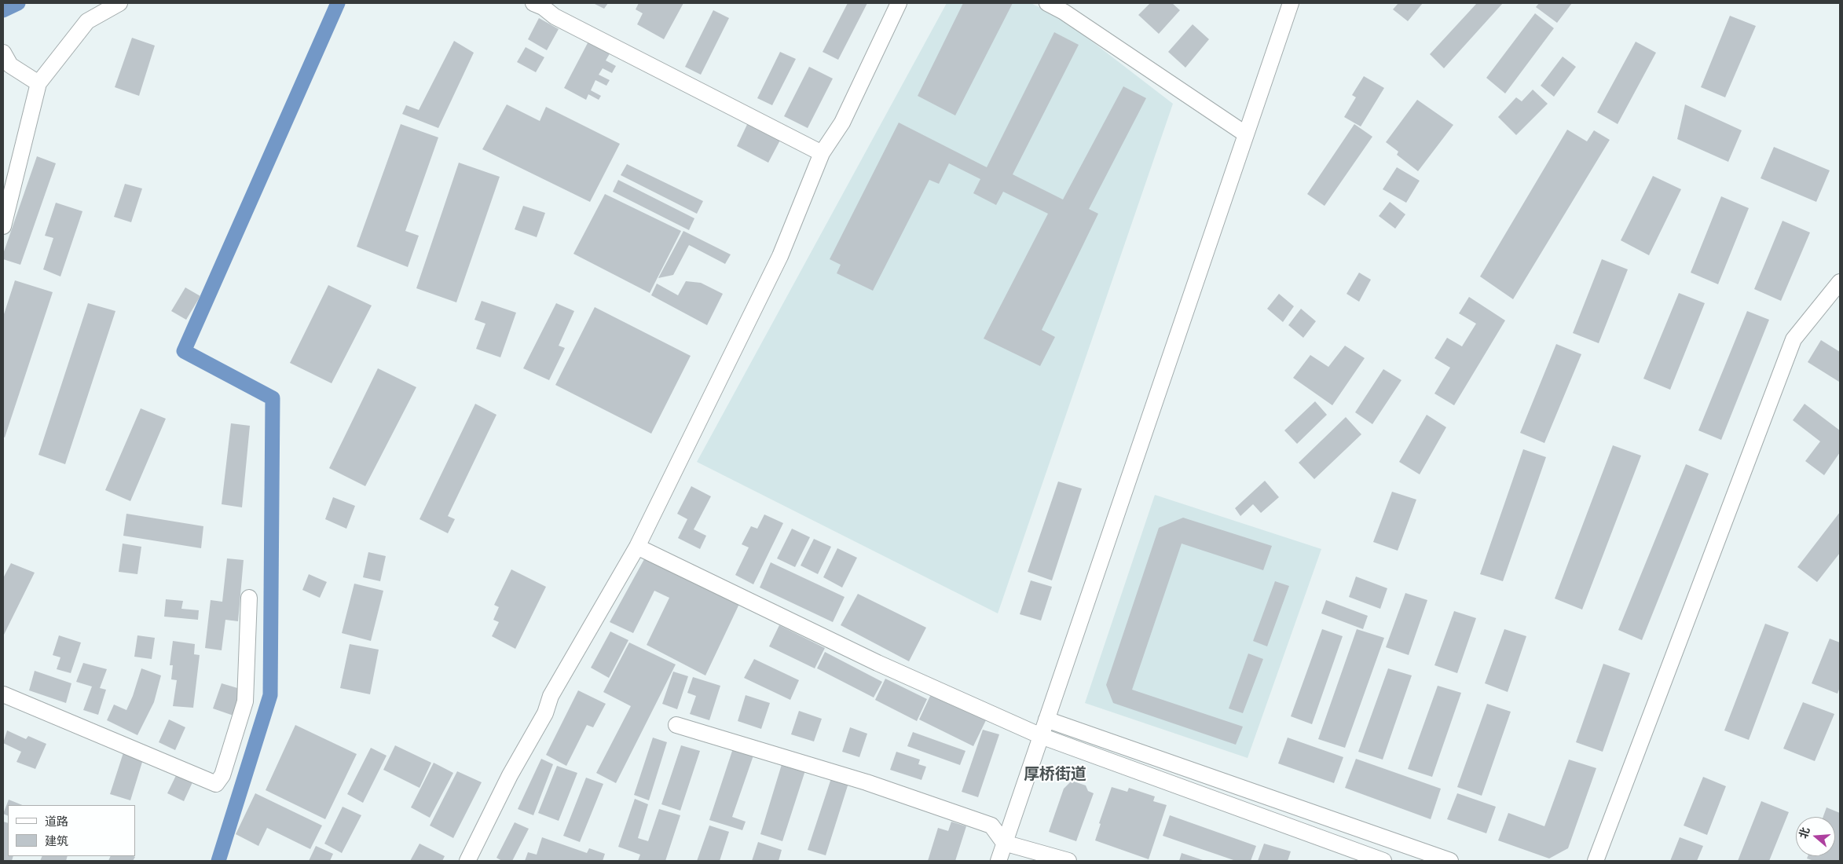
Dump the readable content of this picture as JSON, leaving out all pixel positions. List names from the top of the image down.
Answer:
{
  "districts": ["厚桥街道"],
  "legend": ["道路", "建筑"],
  "north": "left"
}
